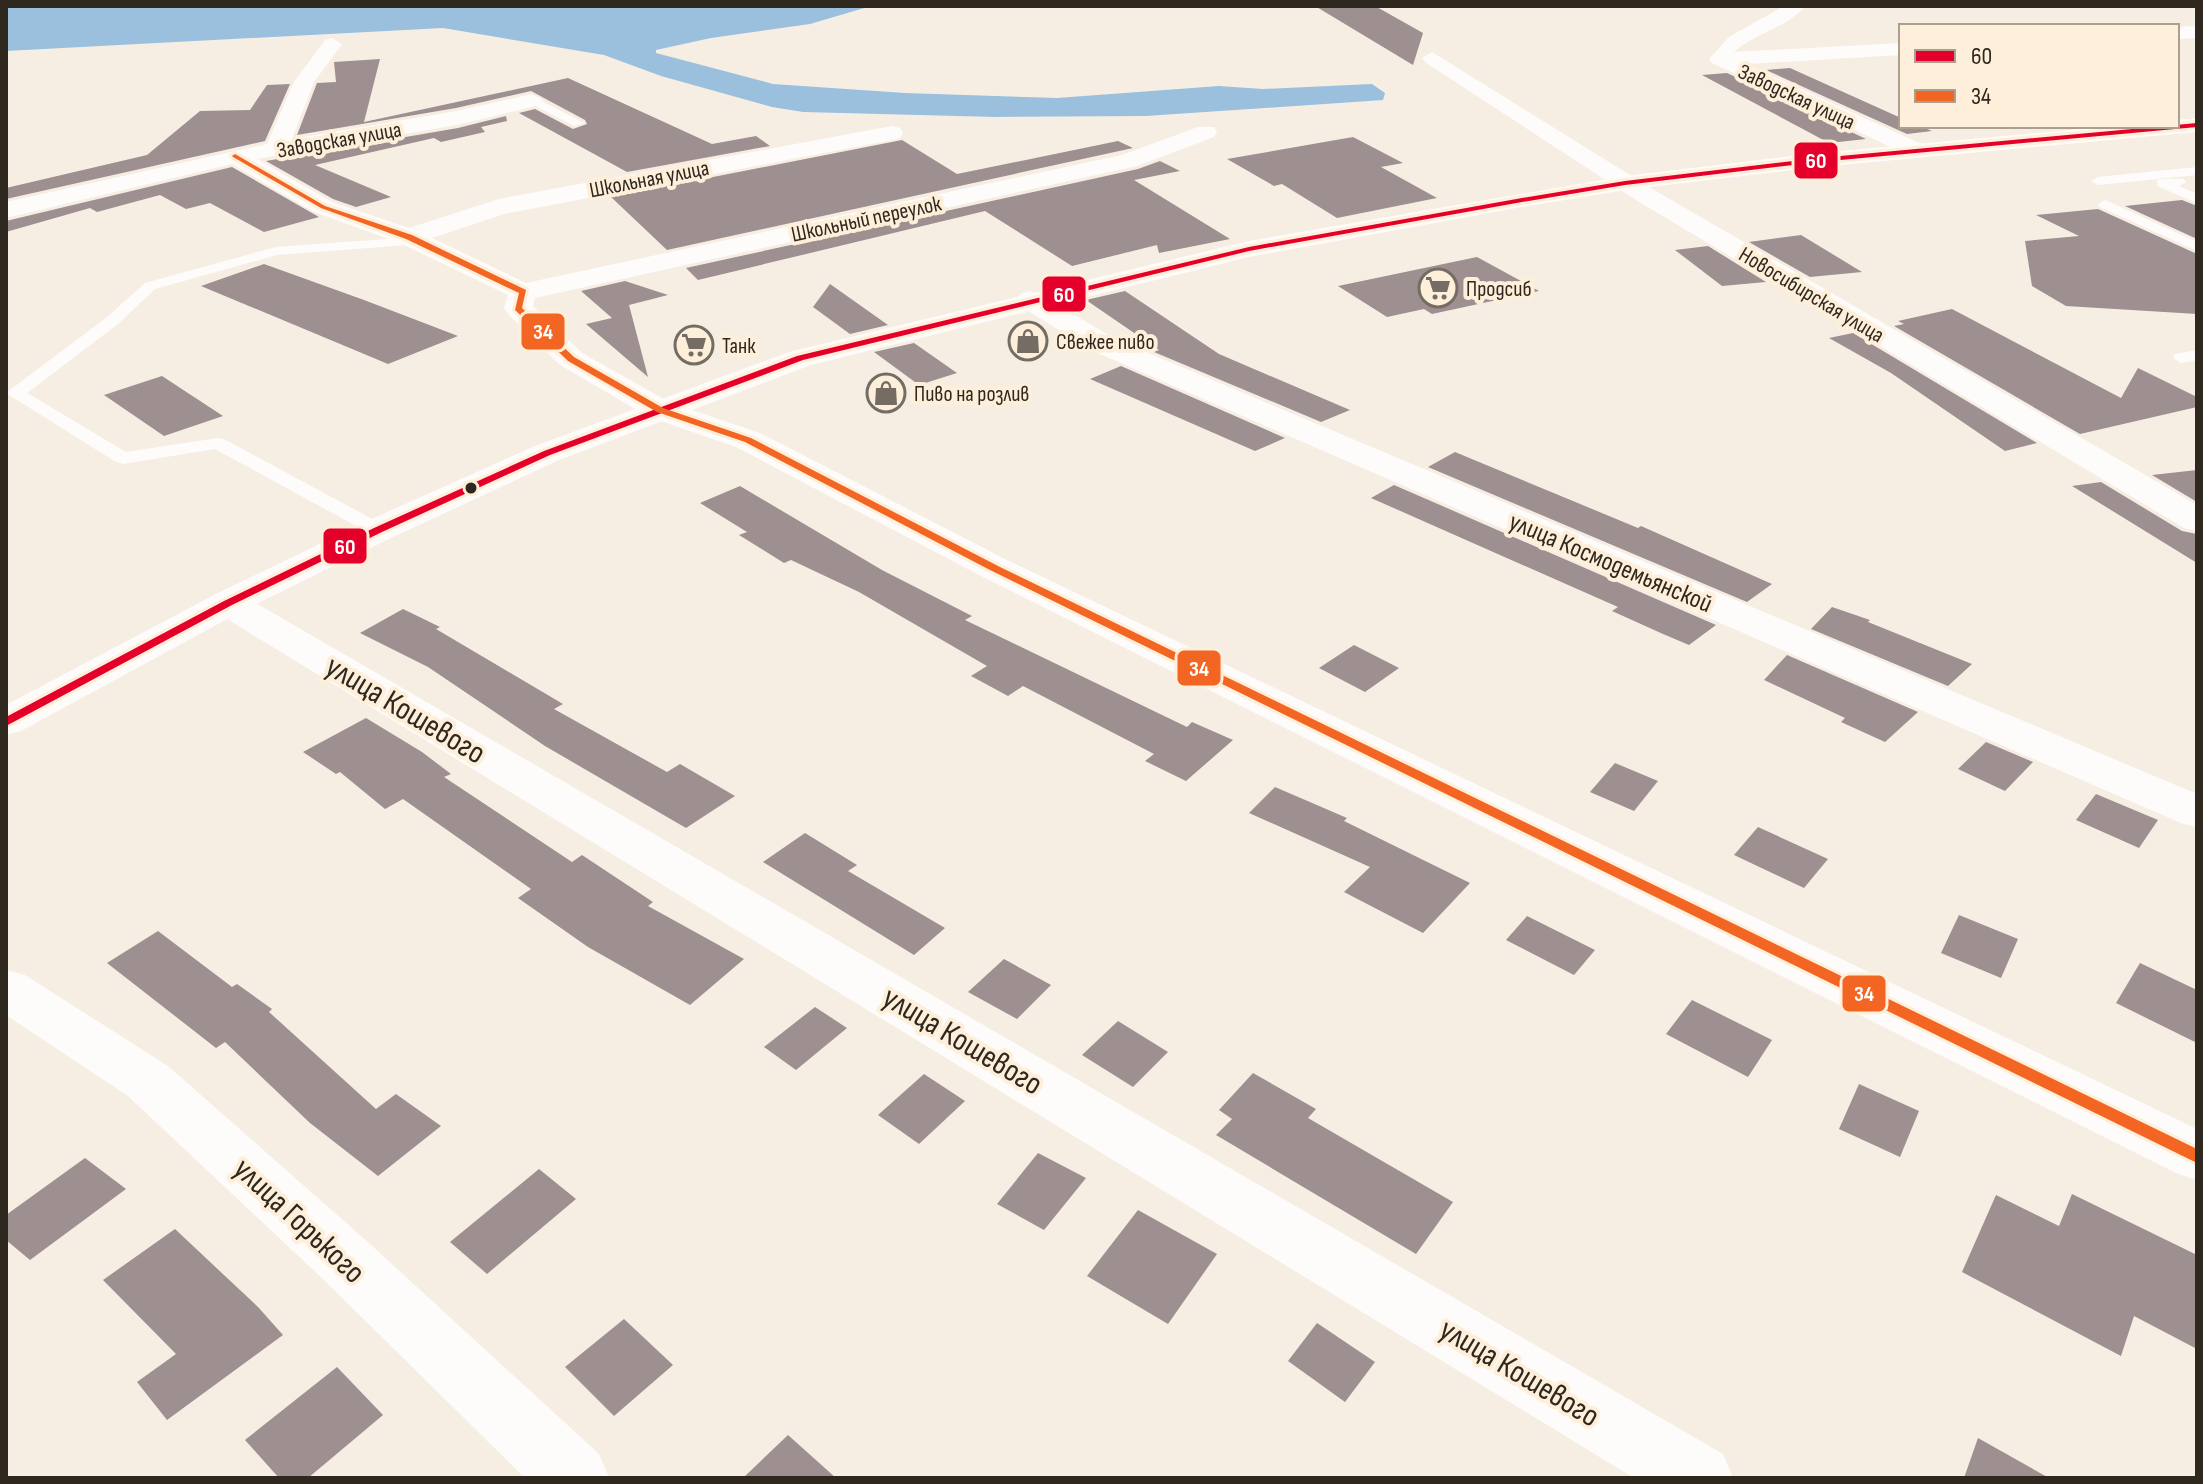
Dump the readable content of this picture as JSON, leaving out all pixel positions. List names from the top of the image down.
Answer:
{
  "streets": {
    "street": [
      "Заводская улица",
      "Школьная улица",
      "Школьный переулок",
      "Новосибирская улица",
      "улица Космодемьянской",
      "улица Кошевого",
      "улица Горького"
    ]
  },
  "places": {
    "supermarket": ["Продсиб", "Танк"],
    "shop": ["Свежее пиво", "Пиво на розлив"]
  },
  "lines": ["transit line 60", "transit line 34"],
  "legend": ["60", "34"]
}
